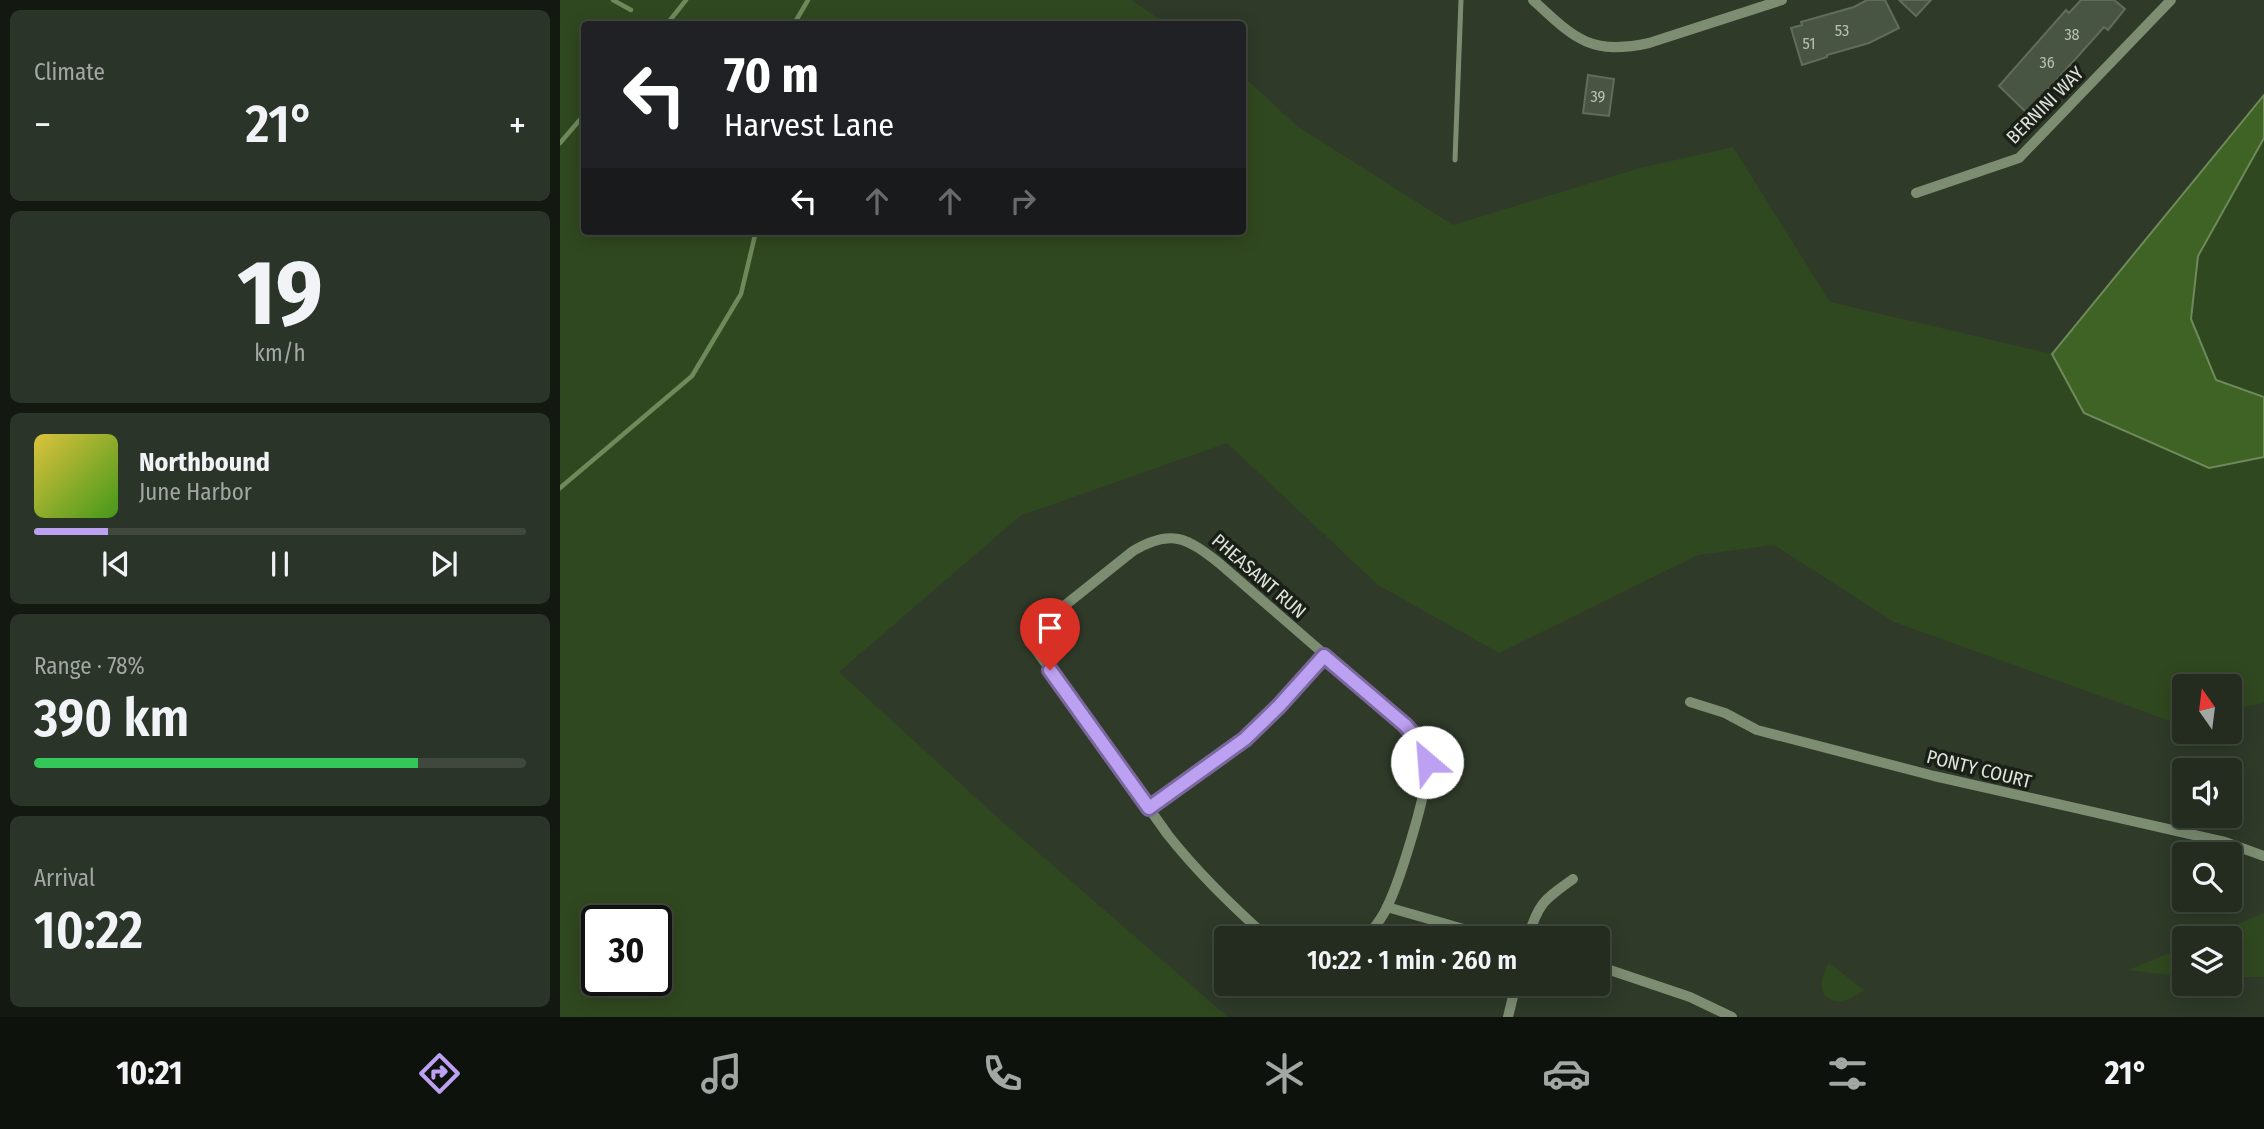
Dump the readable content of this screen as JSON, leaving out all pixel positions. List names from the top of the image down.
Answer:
{
  "streets": {
    "street": ["BERNINI WAY", "PHEASANT RUN", "PONTY COURT"]
  },
  "house_numbers": [
    "53",
    "38",
    "51",
    "36",
    "39"
  ],
  "north": "top",
  "page": {
    "tile": [
      "Climate",
      ["19", "km/h"],
      ["Range · 78%", "390 km"],
      ["Arrival", "10:22"]
    ],
    "turn": ["70 m", "Harvest Lane"],
    "heat": ["−", "21°", "+"],
    "song": ["Northbound", "June Harbor"],
    "limit": "30",
    "trip": "10:22 · 1 min · 260 m",
    "tabs": ["10:21", "21°"]
  }
}
